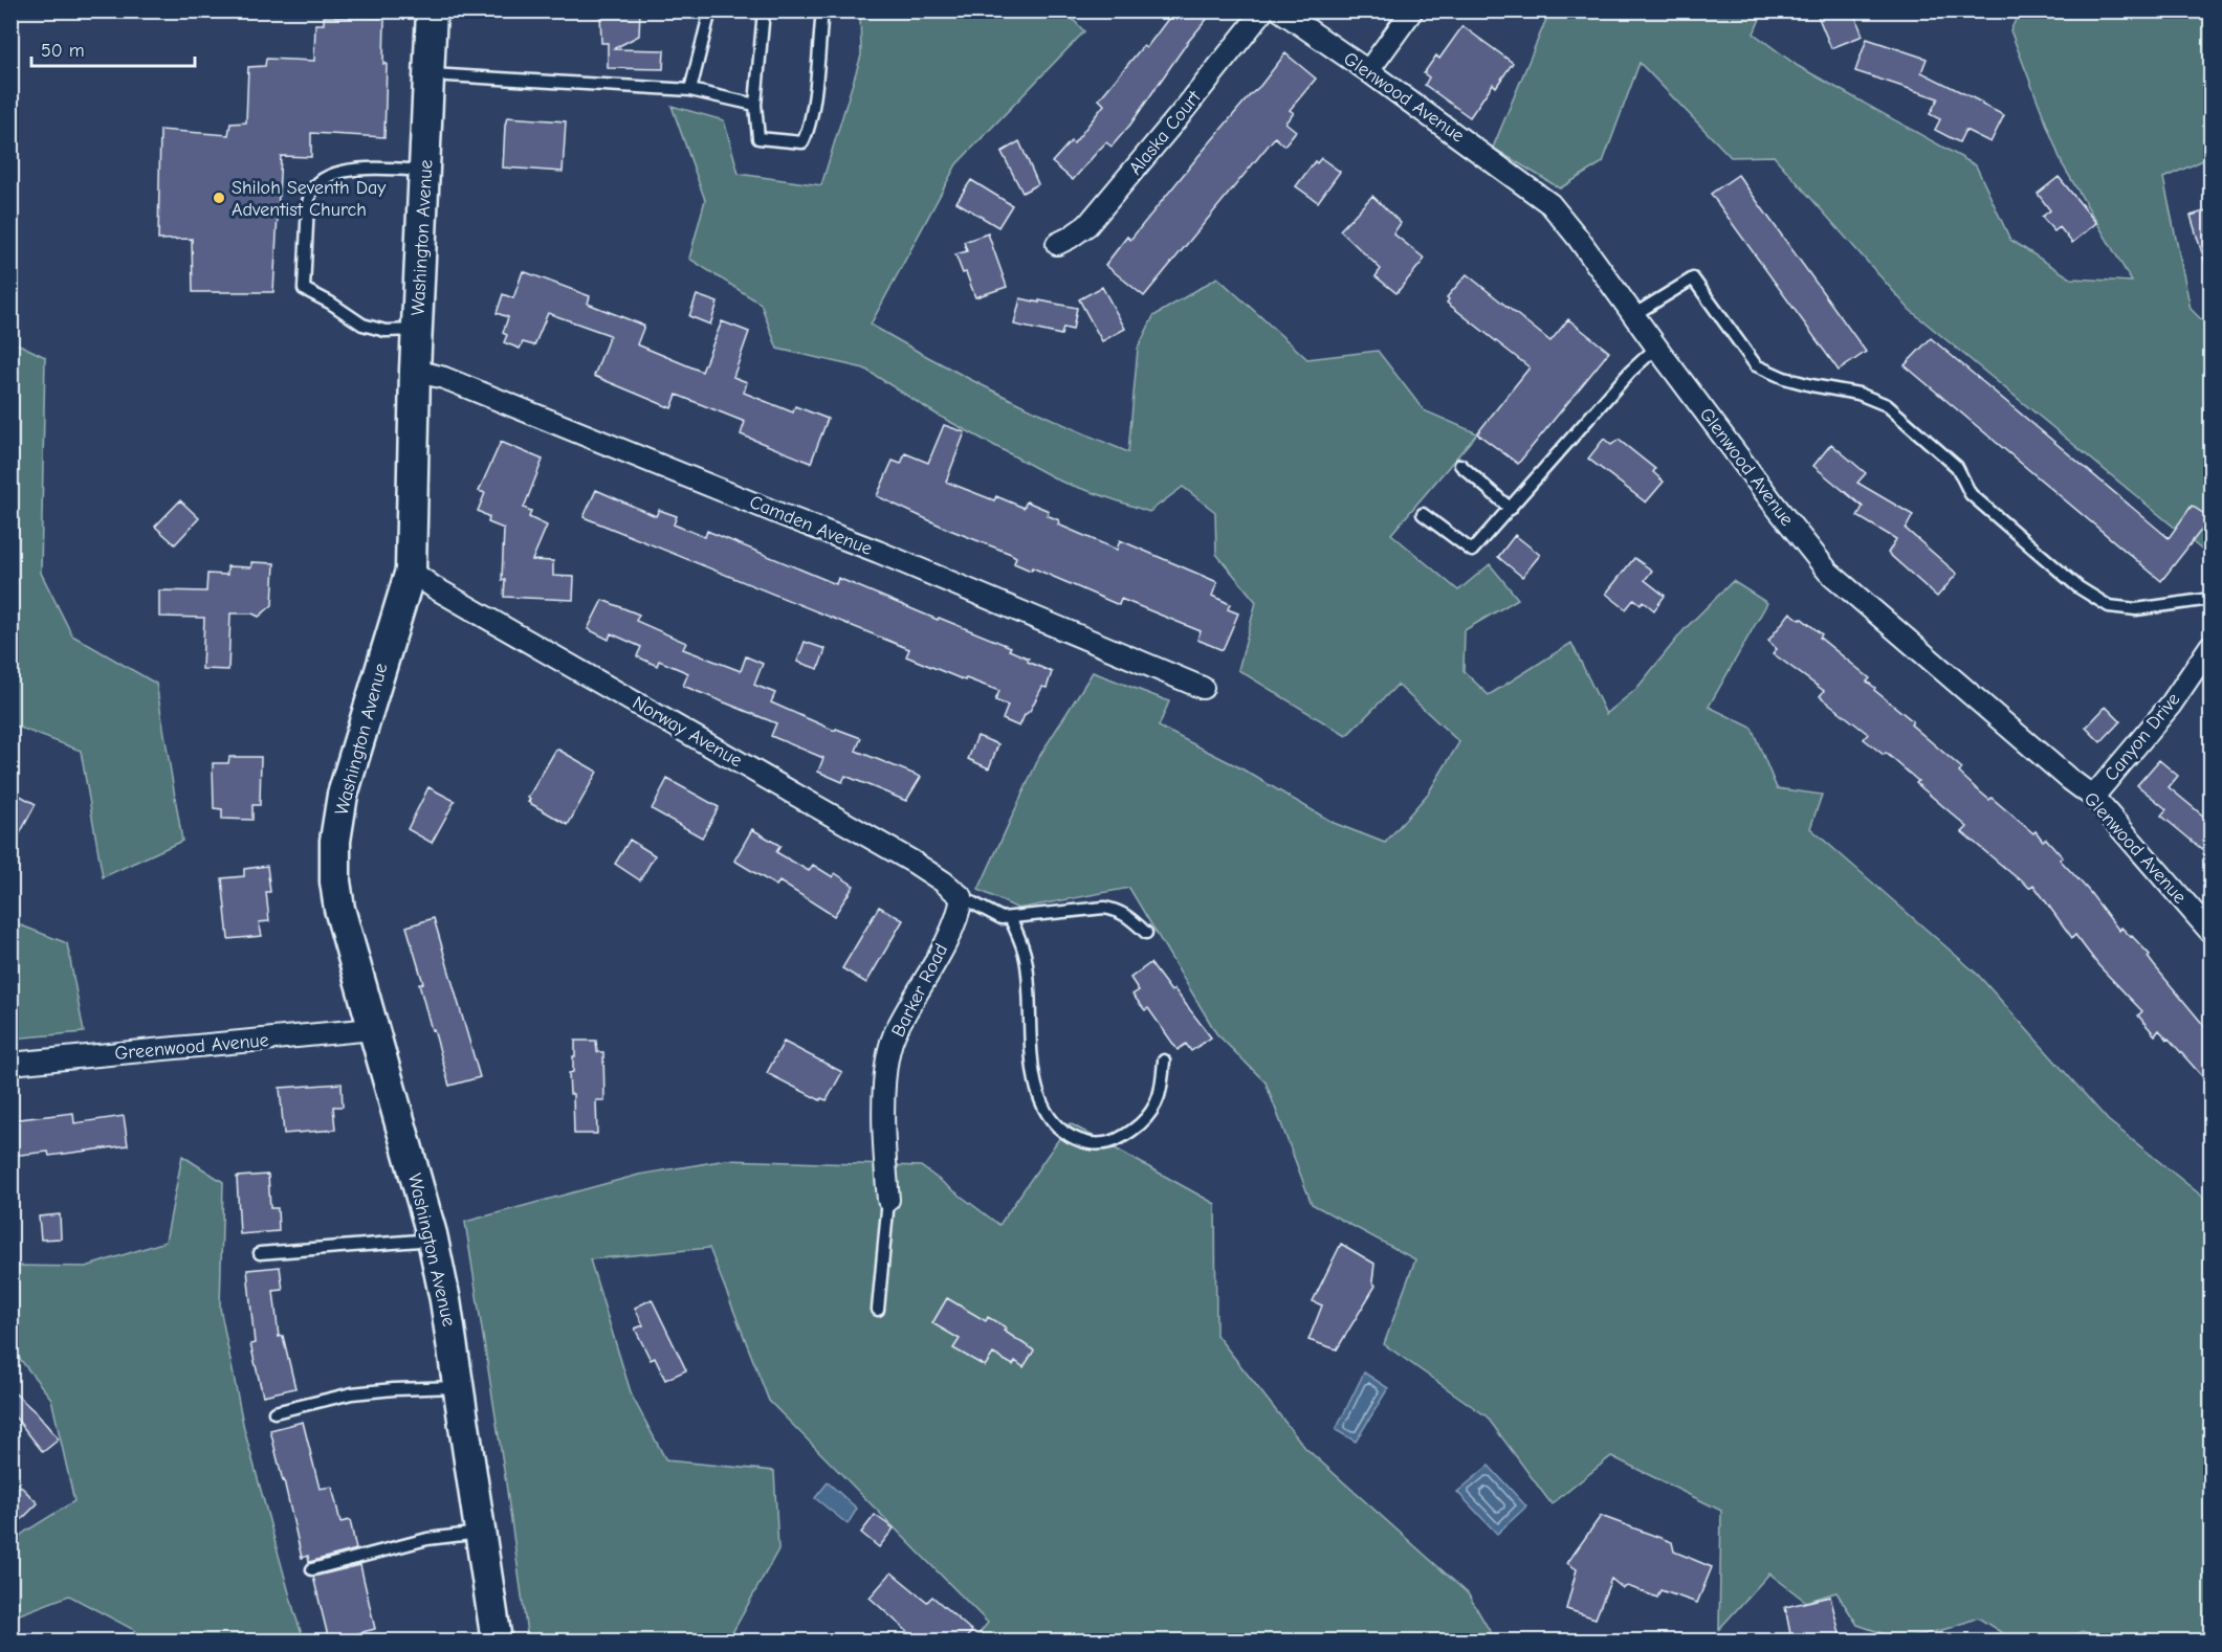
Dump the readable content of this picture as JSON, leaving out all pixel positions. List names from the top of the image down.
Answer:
{
  "streets": {
    "street": [
      "Glenwood Avenue",
      "Alaska Court",
      "Washington Avenue",
      "Camden Avenue",
      "Norway Avenue",
      "Canyon Drive",
      "Barker Road",
      "Greenwood Avenue"
    ]
  },
  "crossings": [
    ["Glenwood Avenue", "Canyon Drive"],
    ["Washington Avenue", "Camden Avenue"],
    ["Washington Avenue", "Norway Avenue"],
    ["Washington Avenue", "Greenwood Avenue"],
    ["Norway Avenue", "Barker Road"]
  ],
  "places": ["Shiloh Seventh Day Adventist Church"],
  "scale_bar": "50 m"
}
